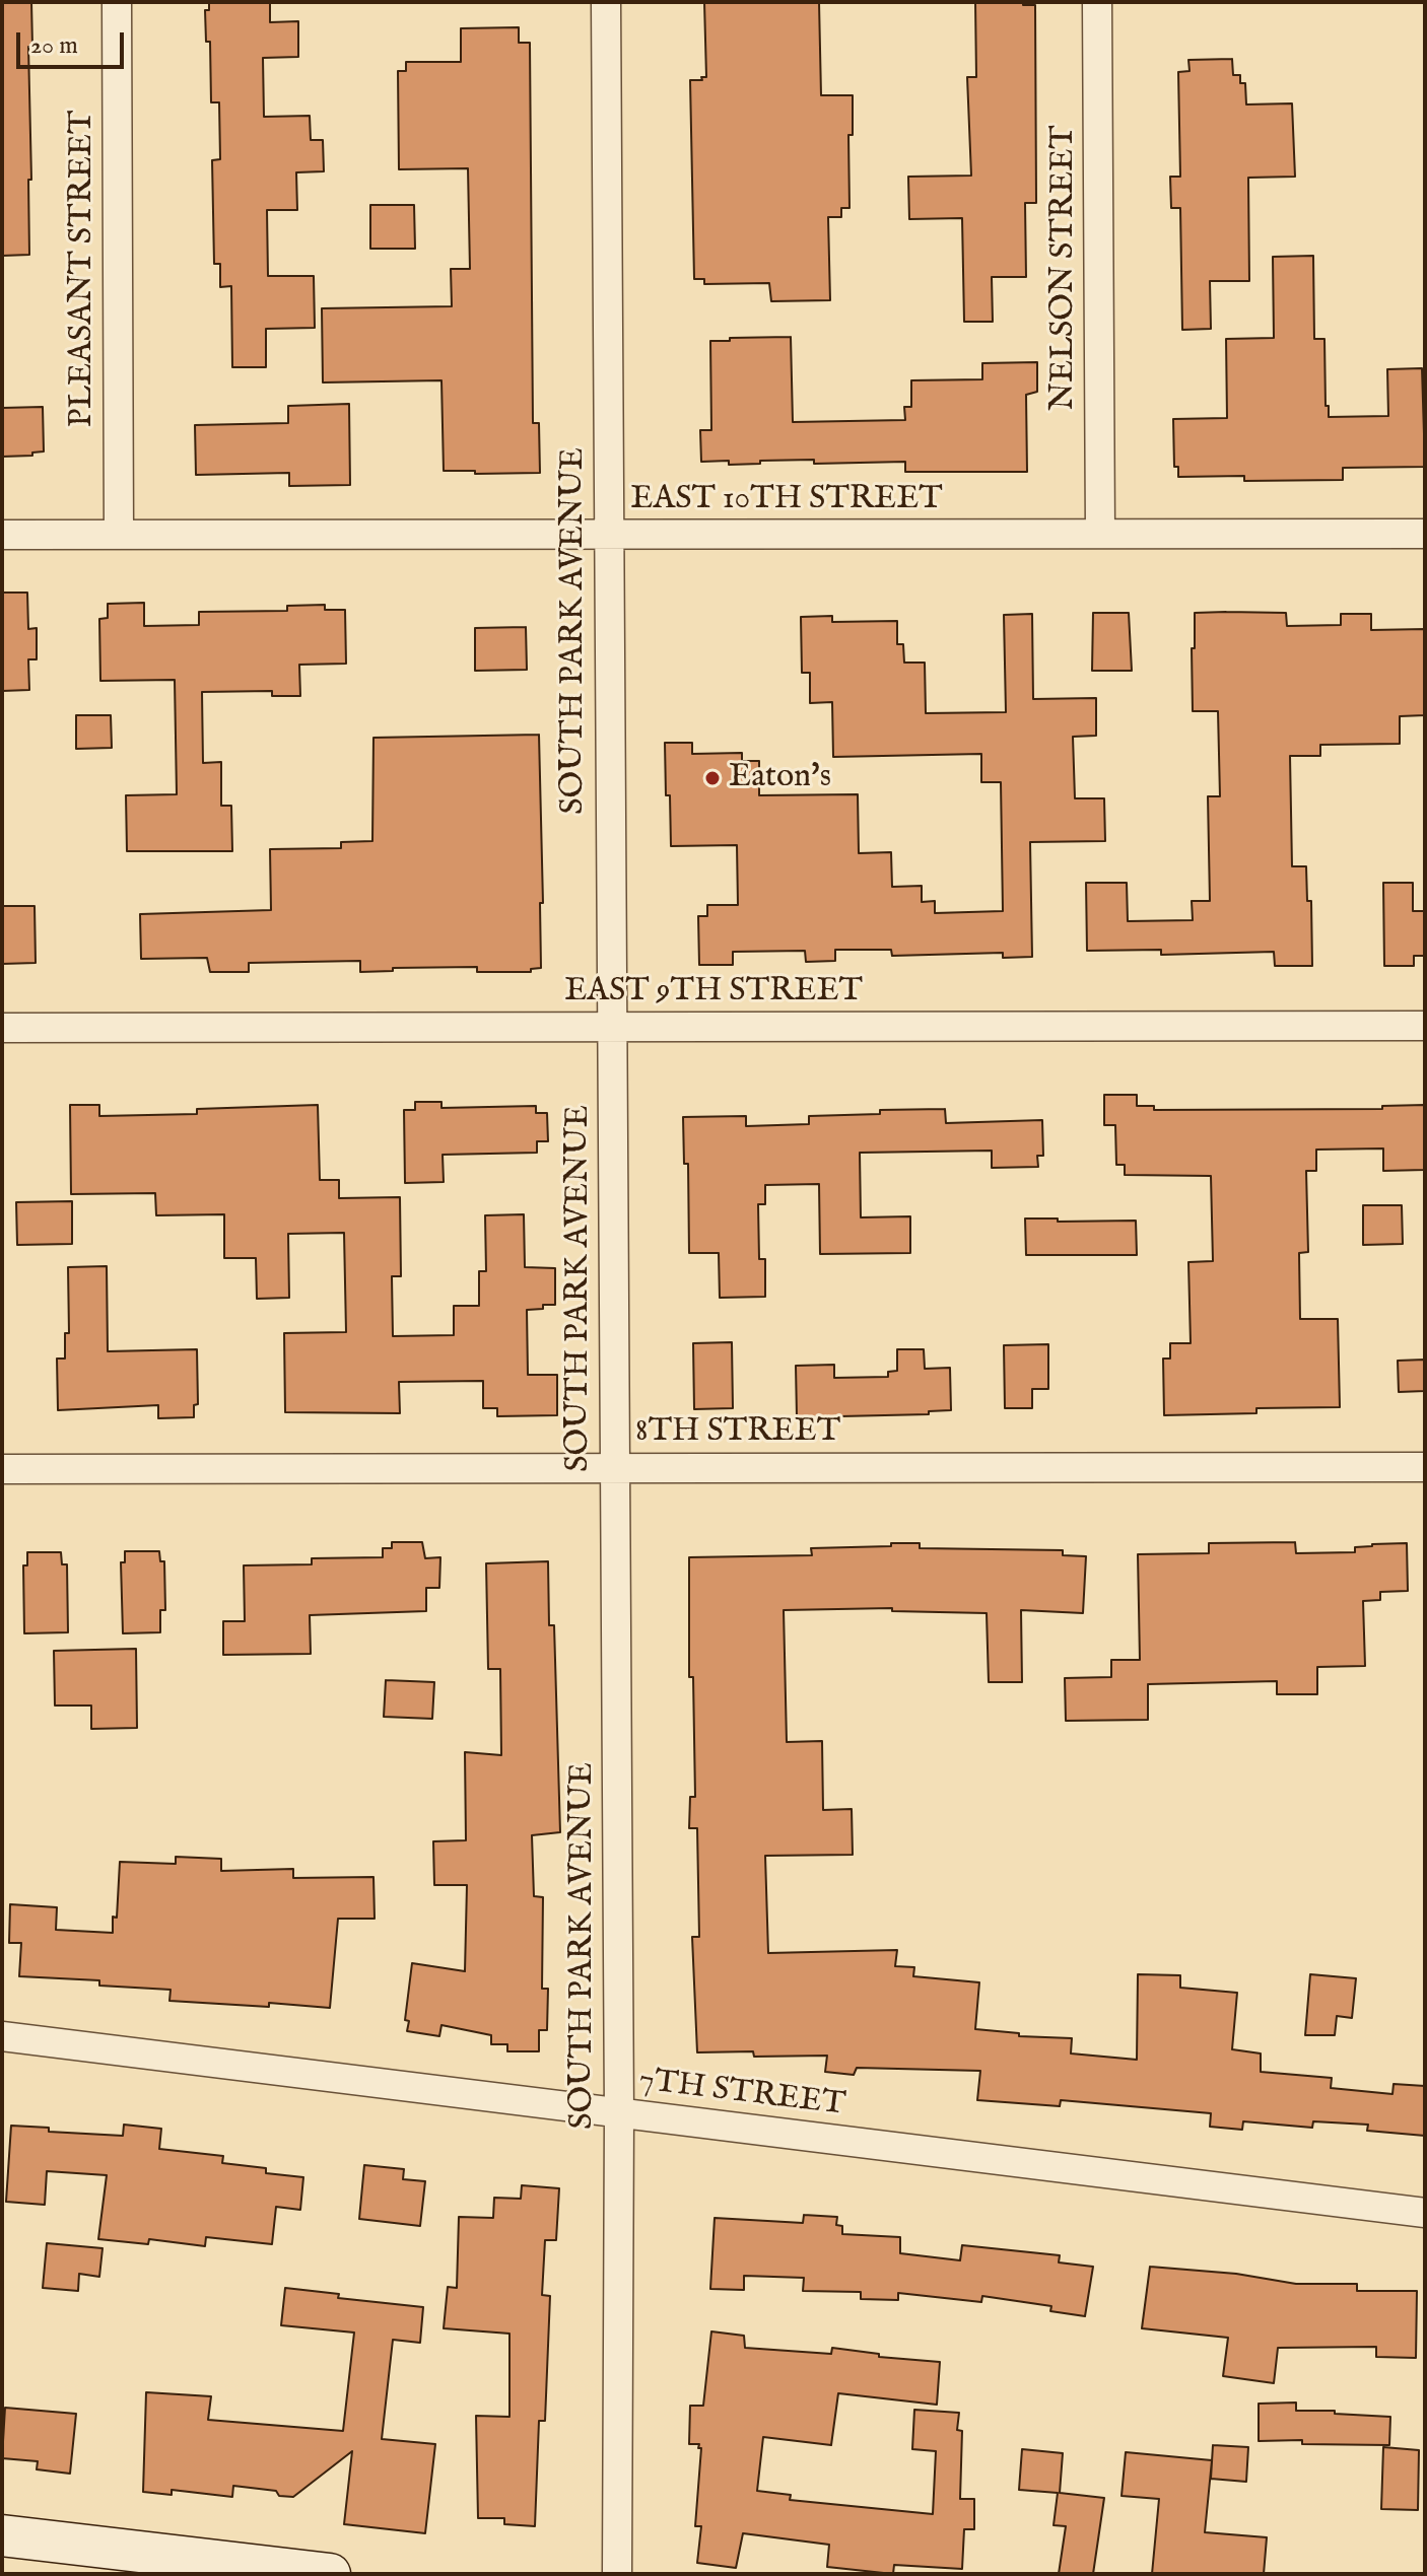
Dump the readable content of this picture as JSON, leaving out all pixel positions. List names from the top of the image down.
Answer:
{
  "streets": {
    "street": [
      "NELSON STREET",
      "PLEASANT STREET",
      "EAST 10TH STREET",
      "SOUTH PARK AVENUE",
      "EAST 9TH STREET",
      "8TH STREET",
      "7TH STREET"
    ]
  },
  "crossings": [
    ["NELSON STREET", "EAST 10TH STREET"],
    ["PLEASANT STREET", "EAST 10TH STREET"],
    ["EAST 10TH STREET", "SOUTH PARK AVENUE"],
    ["SOUTH PARK AVENUE", "EAST 9TH STREET"],
    ["SOUTH PARK AVENUE", "8TH STREET"],
    ["SOUTH PARK AVENUE", "7TH STREET"]
  ],
  "places": ["Eaton's"],
  "scale_bar": "20 m"
}
